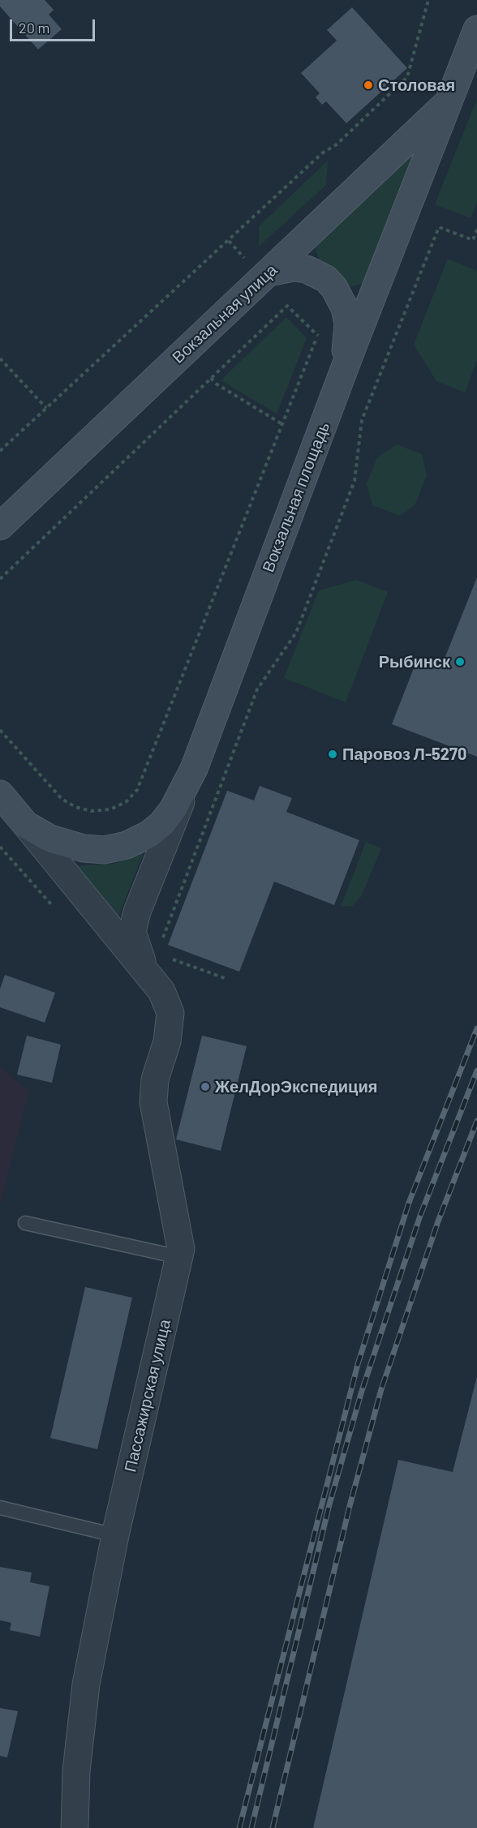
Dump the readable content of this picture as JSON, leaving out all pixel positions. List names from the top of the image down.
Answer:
{
  "streets": {
    "street": ["Вокзальная улица", "Вокзальная площадь", "Пассажирская улица"]
  },
  "crossings": [
    ["Вокзальная улица", "Вокзальная площадь"],
    ["Вокзальная площадь", "Пассажирская улица"]
  ],
  "places": [
    "Столовая",
    "Рыбинск",
    "Паровоз Л-5270",
    "ЖелДорЭкспедиция"
  ],
  "scale_bar": "20 m"
}
